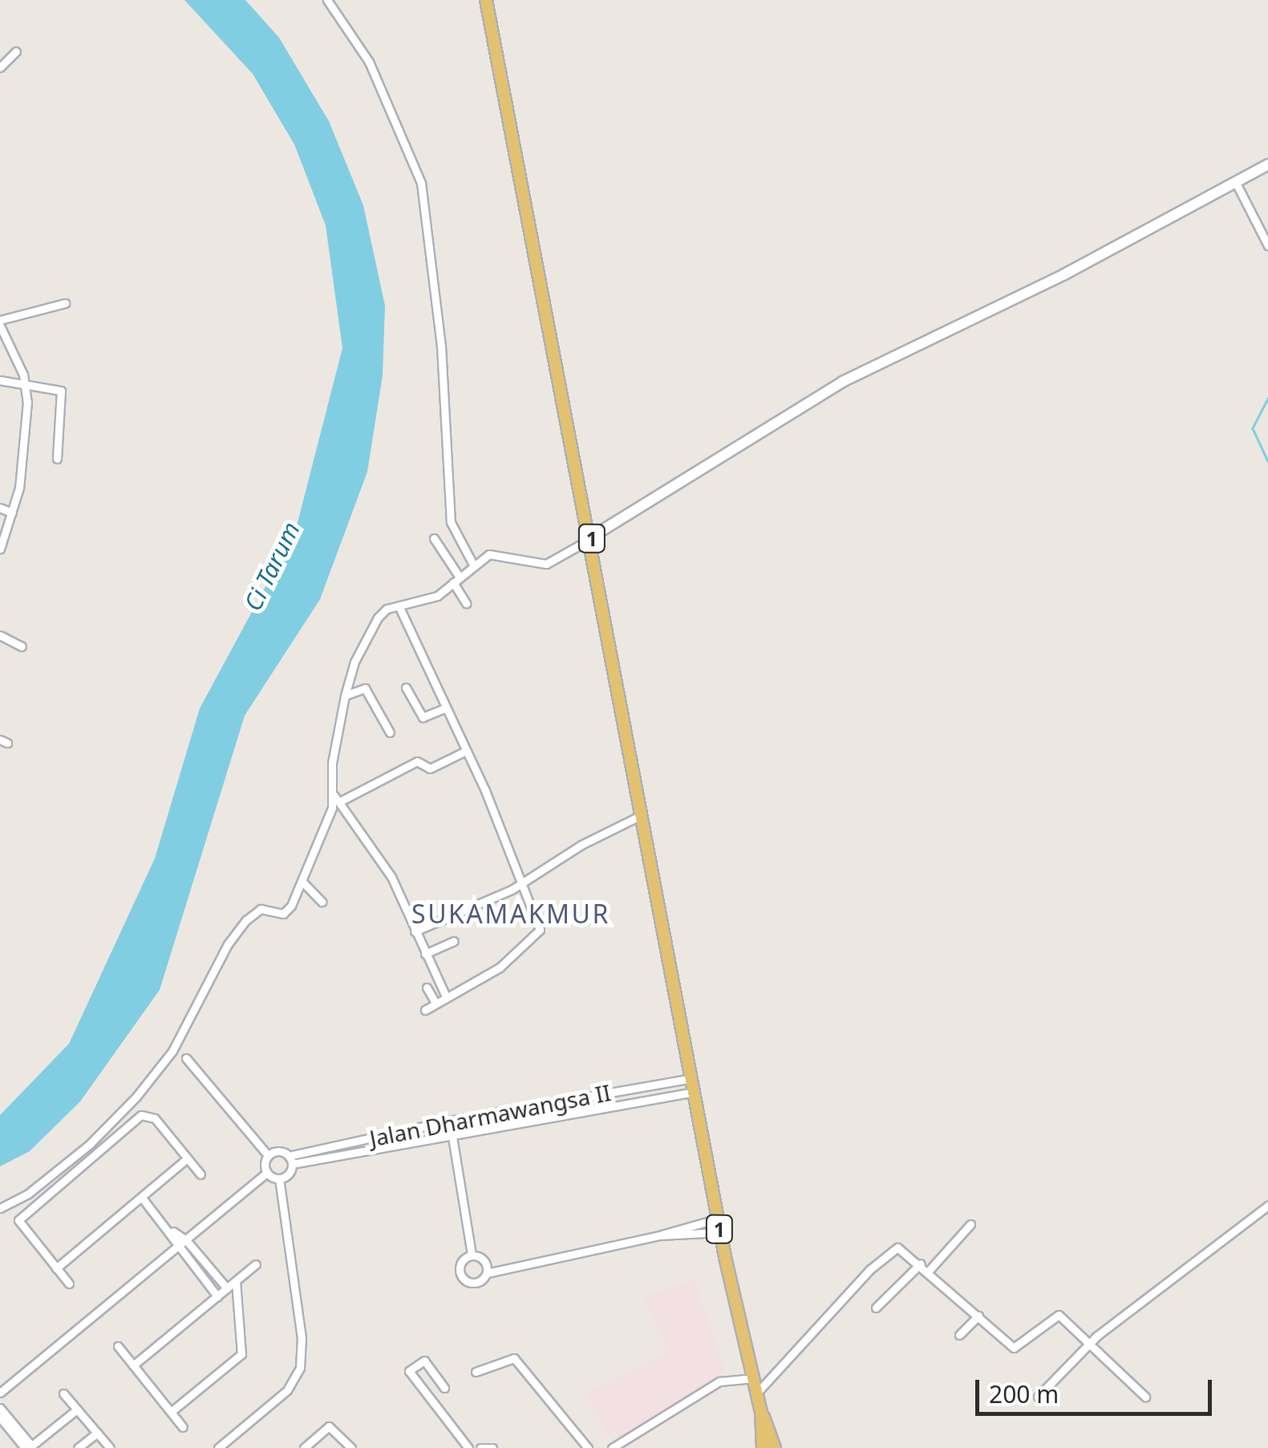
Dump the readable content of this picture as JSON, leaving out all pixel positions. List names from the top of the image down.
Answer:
{
  "streets": {
    "main road": ["1"],
    "street": ["Jalan Dharmawangsa II"]
  },
  "crossings": [
    ["1", "Jalan Dharmawangsa II"]
  ],
  "districts": ["SUKAMAKMUR"],
  "water": ["Ci Tarum"],
  "scale_bar": "200 m"
}
